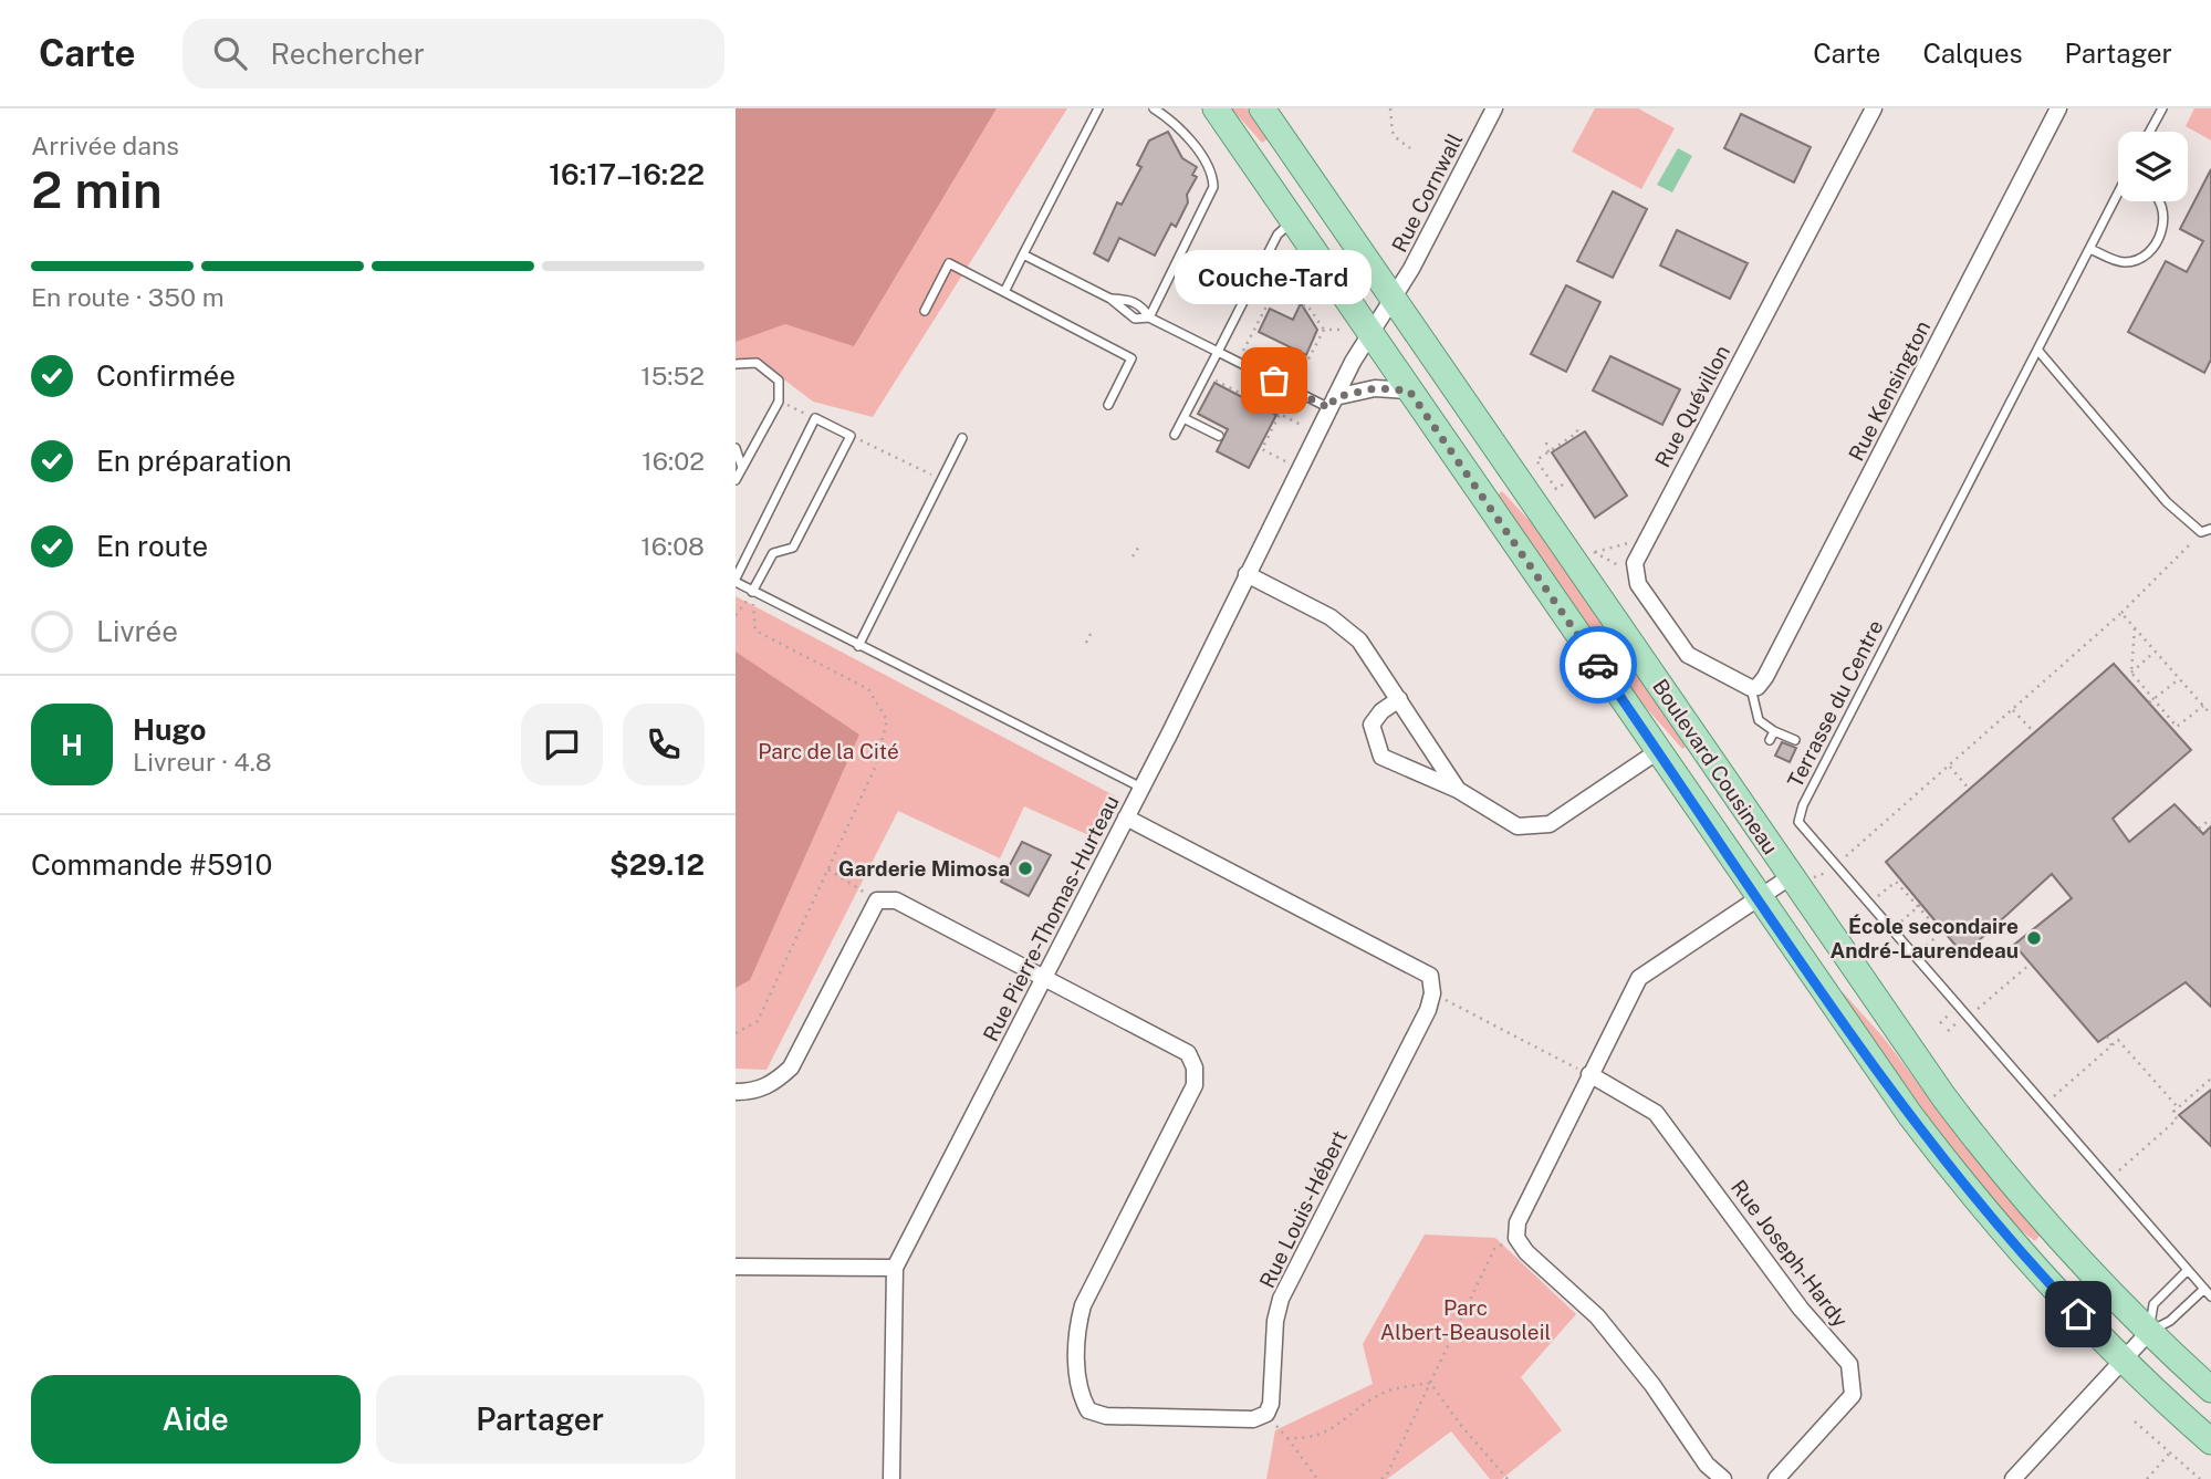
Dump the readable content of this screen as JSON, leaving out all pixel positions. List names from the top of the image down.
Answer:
{
  "streets": {
    "main road": ["Boulevard Cousineau"],
    "street": [
      "Rue Cornwall",
      "Rue Kensington",
      "Rue Quévillon",
      "Rue Pierre-Thomas-Hurteau",
      "Rue Louis-Hébert",
      "Rue Joseph-Hardy"
    ],
    "lane": ["Terrasse du Centre"]
  },
  "crossings": [
    ["Rue Cornwall", "Boulevard Cousineau"],
    ["Rue Cornwall", "Rue Pierre-Thomas-Hurteau"],
    ["Rue Kensington", "Rue Quévillon"],
    ["Boulevard Cousineau", "Rue Pierre-Thomas-Hurteau"]
  ],
  "parks": ["Parc de la Cité", "Parc Albert-Beausoleil"],
  "places": ["Couche-Tard", "Garderie Mimosa", "École secondaire André-Laurendeau"],
  "page": {
    "header": "Carte",
    "search": "Rechercher",
    "nav": ["Carte", "Calques", "Partager"],
    "heading": ["2 min", "Arrivée dans", "16:17–16:22"],
    "panel": [
      "Hugo",
      "Livreur · 4.8",
      "Commande #5910",
      "$29.12"
    ],
    "bar": "En route · 350 m",
    "bubble": "Couche-Tard",
    "list": [
      ["Confirmée", "15:52"],
      ["En préparation", "16:02"],
      ["En route", "16:08"],
      "Livrée"
    ],
    "round": "H",
    "buttons": ["Aide", "Partager"]
  }
}
